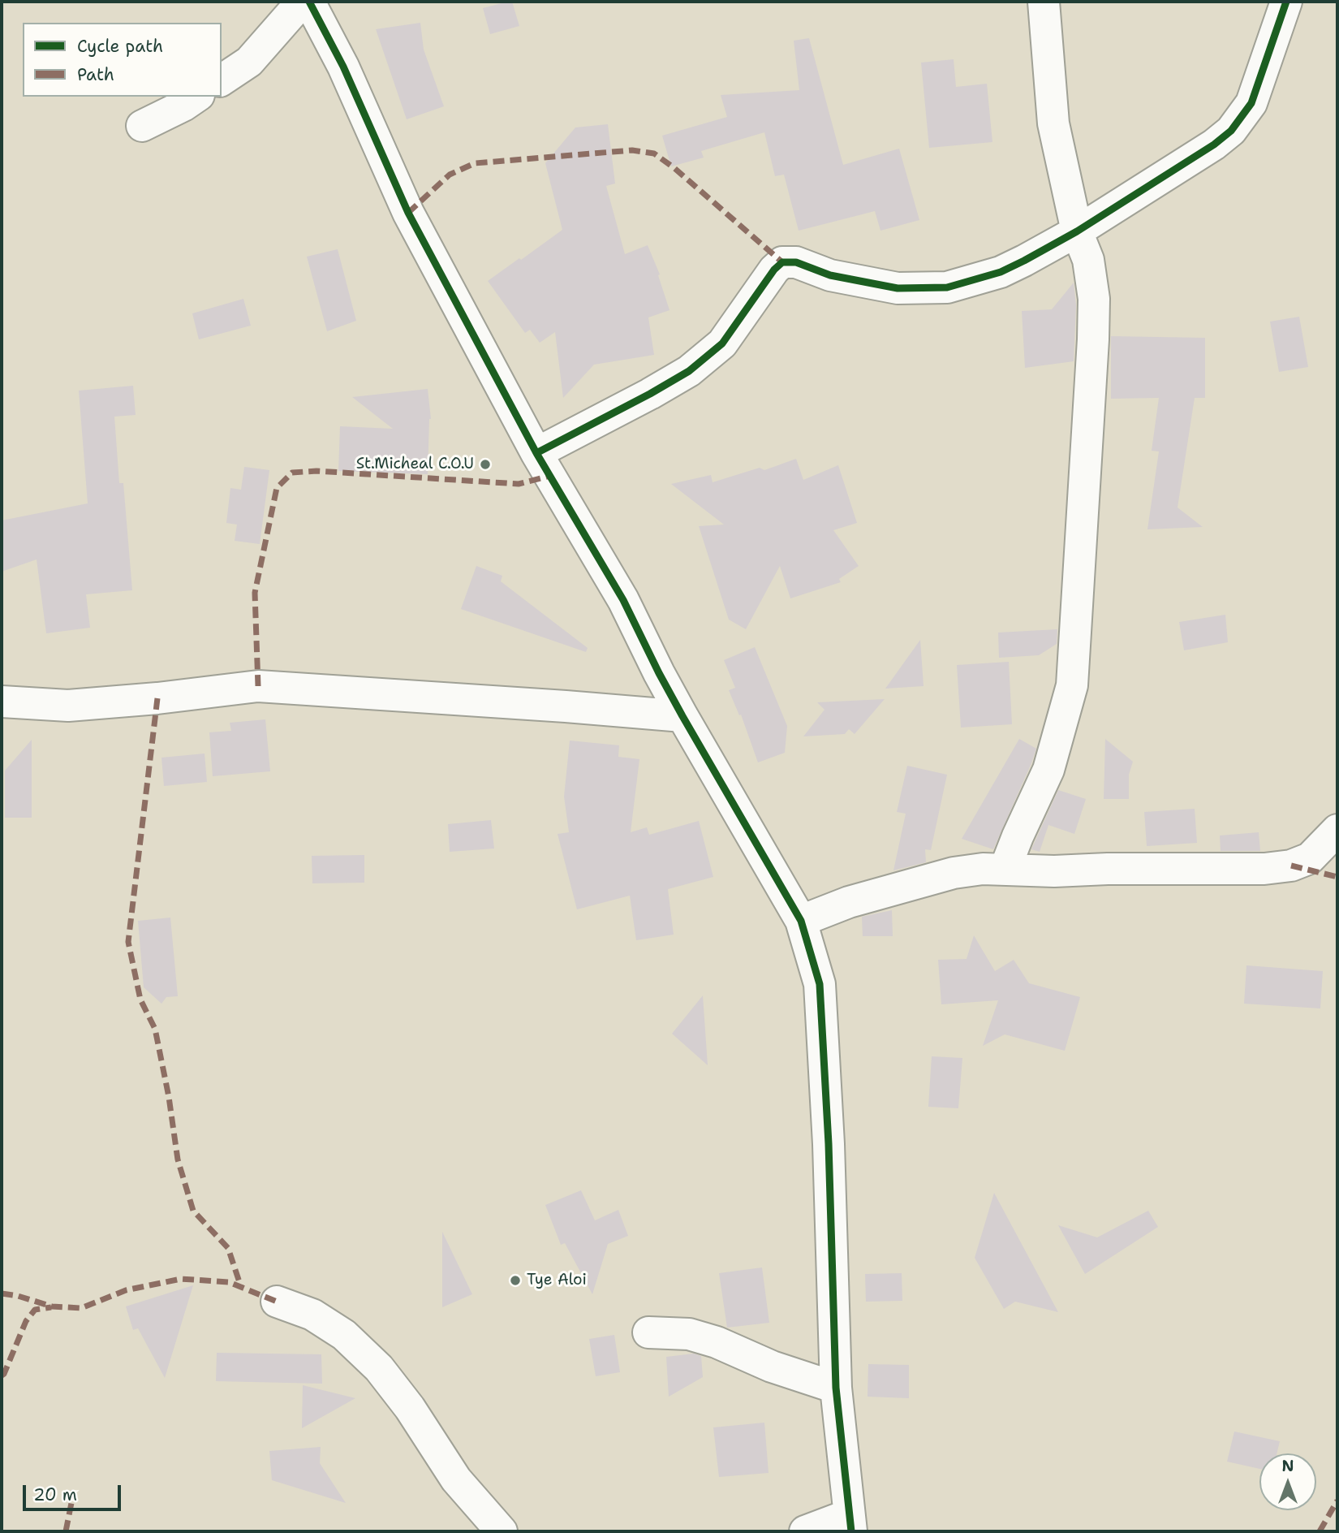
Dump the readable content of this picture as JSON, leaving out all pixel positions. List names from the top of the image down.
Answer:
{
  "places": ["St.Micheal C.O.U", "Tye Aloi"],
  "legend": ["Cycle path", "Path"],
  "scale_bar": "20 m",
  "north": "top"
}
